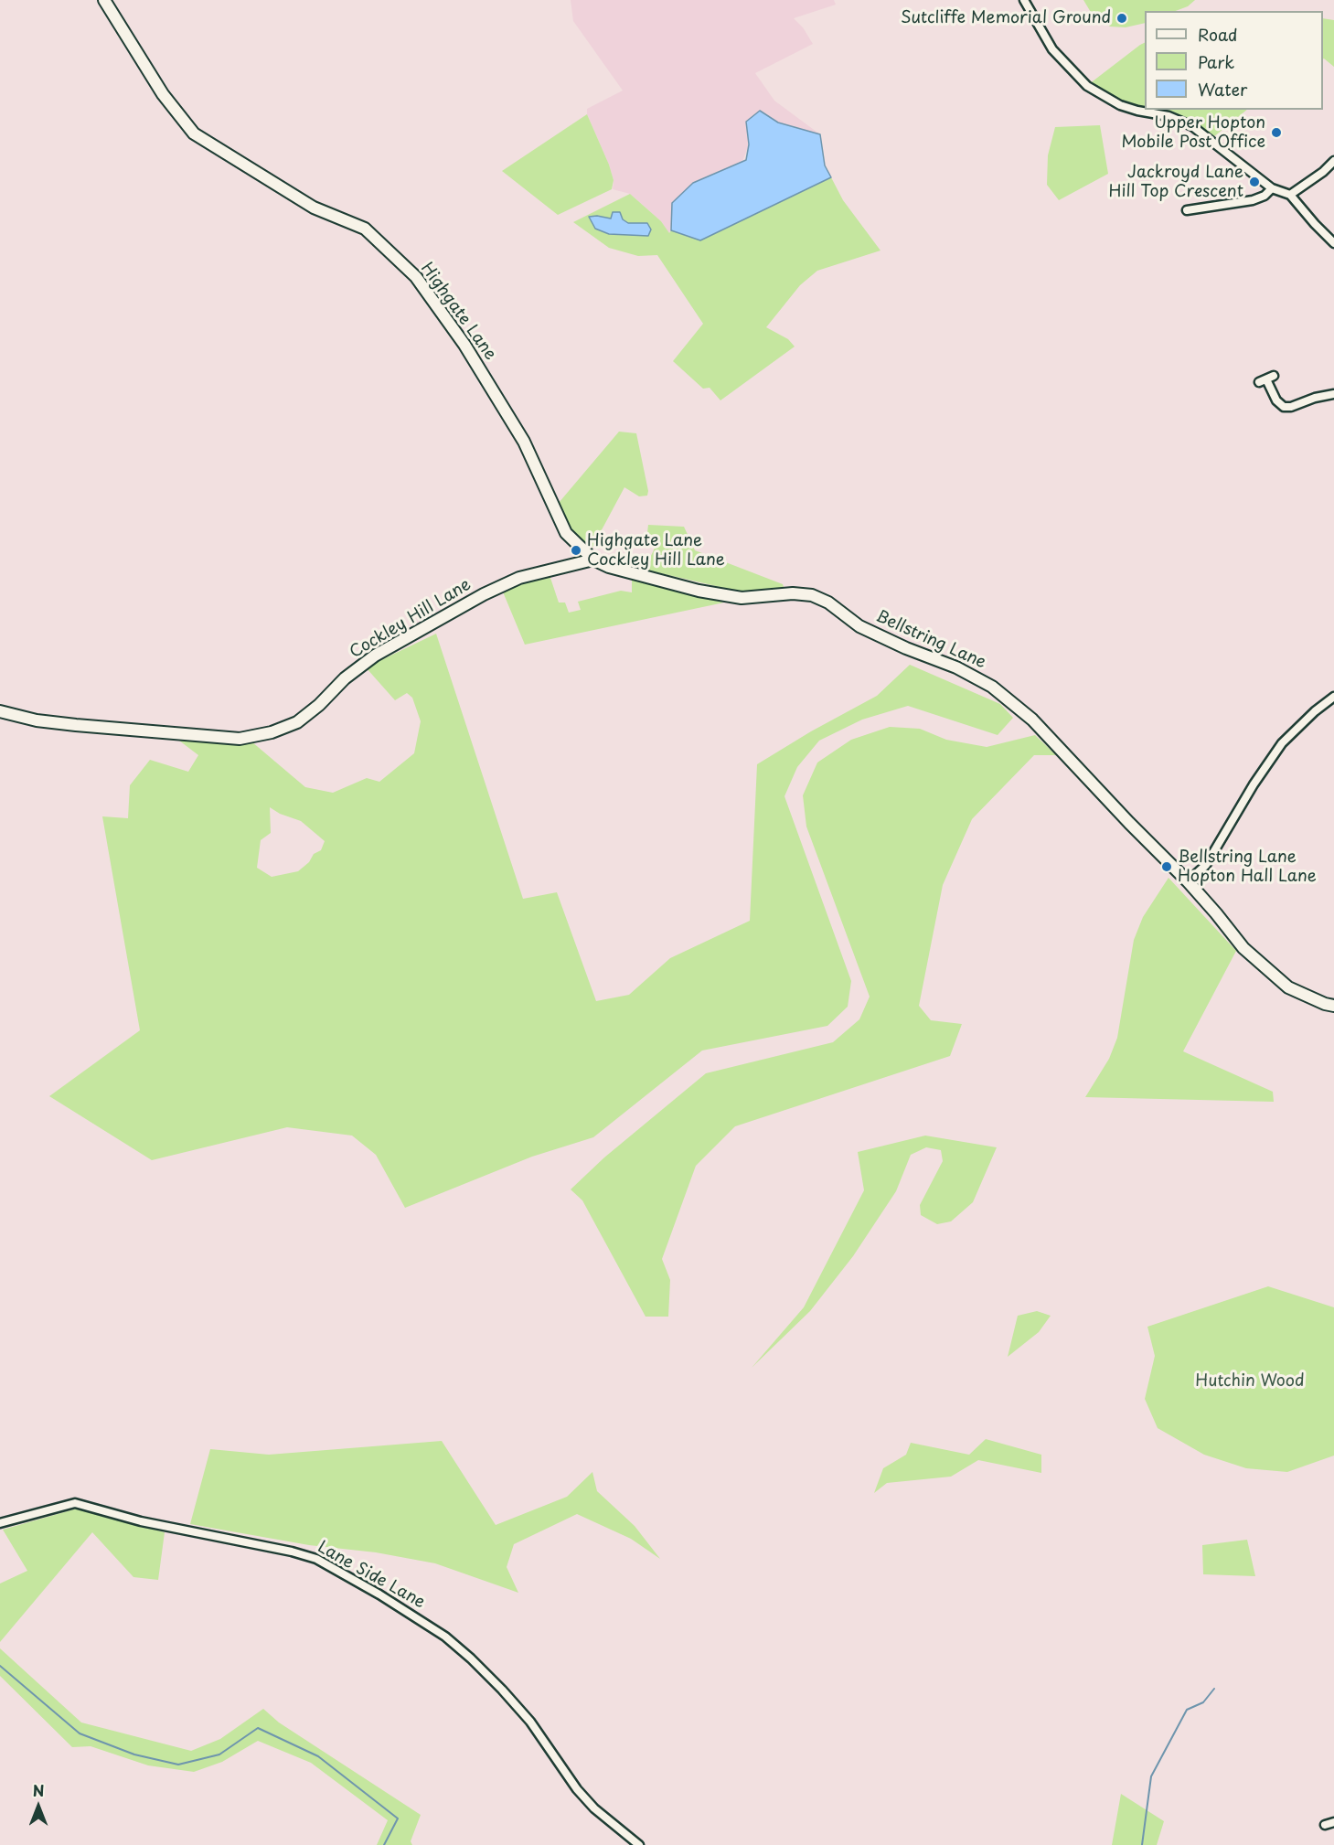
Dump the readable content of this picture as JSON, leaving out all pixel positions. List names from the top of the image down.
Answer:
{
  "streets": {
    "main road": ["Highgate Lane", "Cockley Hill Lane", "Bellstring Lane"],
    "street": ["Lane Side Lane"]
  },
  "crossings": [
    ["Highgate Lane", "Cockley Hill Lane"],
    ["Highgate Lane", "Bellstring Lane"],
    ["Cockley Hill Lane", "Bellstring Lane"]
  ],
  "parks": ["Hutchin Wood"],
  "places": [
    "Sutcliffe Memorial Ground",
    "Upper Hopton Mobile Post Office",
    "Jackroyd Lane Hill Top Crescent",
    "Highgate Lane Cockley Hill Lane",
    "Bellstring Lane Hopton Hall Lane"
  ],
  "legend": ["Road", "Park", "Water"],
  "north": "top"
}
